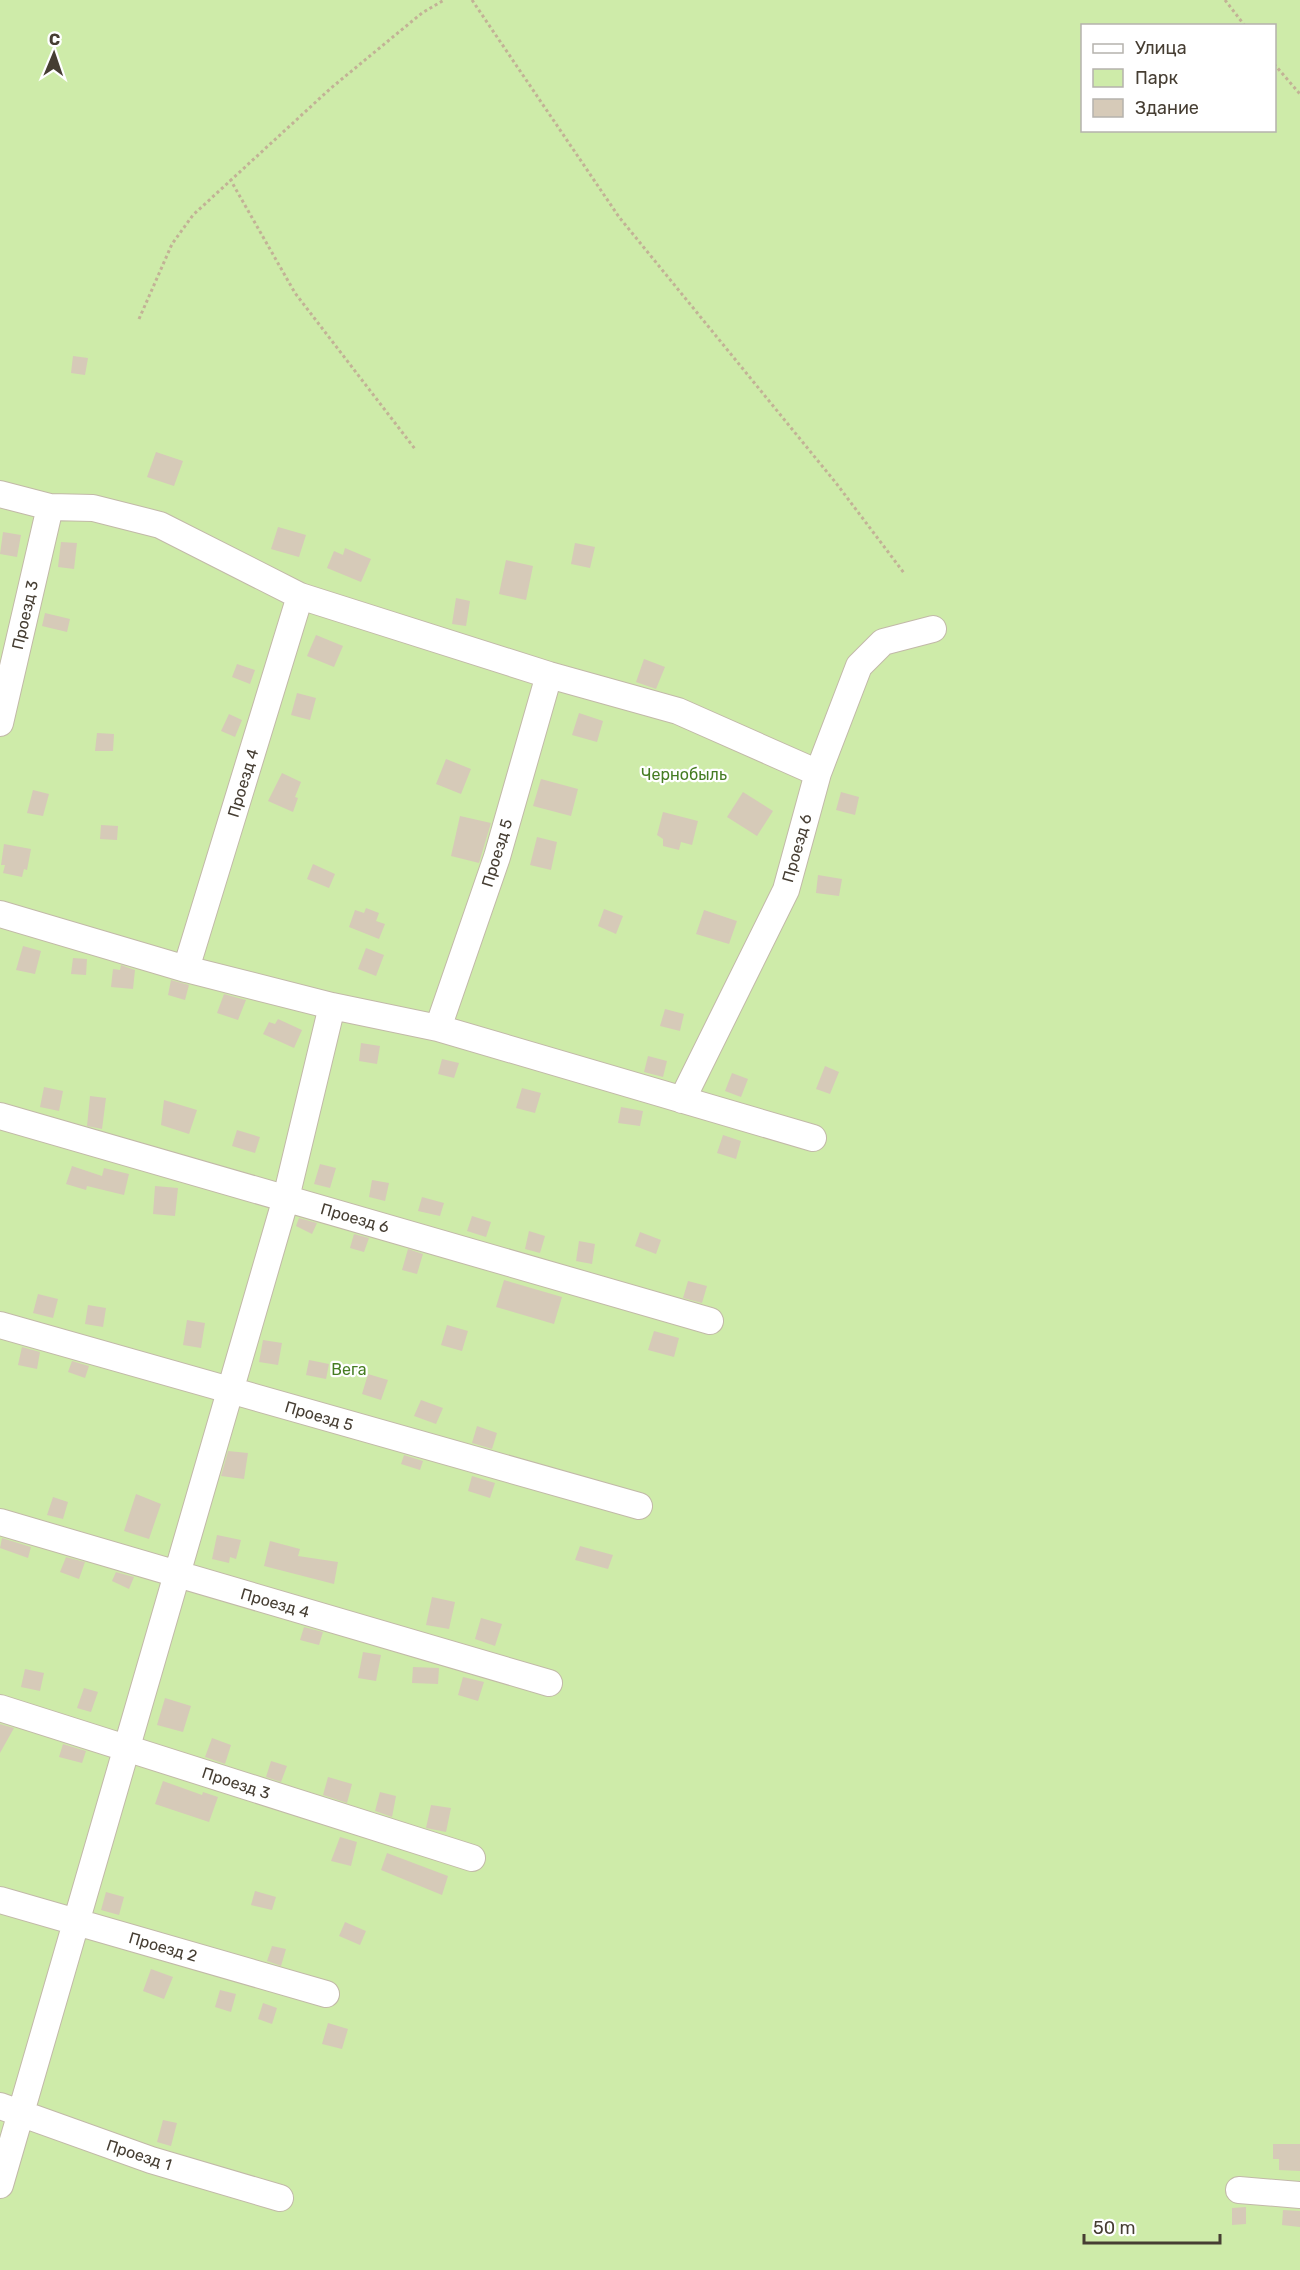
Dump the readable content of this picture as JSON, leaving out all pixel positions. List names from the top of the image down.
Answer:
{
  "streets": {
    "street": [
      "Проезд 3",
      "Проезд 4",
      "Проезд 6",
      "Проезд 5",
      "Проезд 2",
      "Проезд 1"
    ]
  },
  "parks": ["Чернобыль", "Вега"],
  "legend": ["Улица", "Парк", "Здание"],
  "scale_bar": "50 m",
  "north": "top"
}
